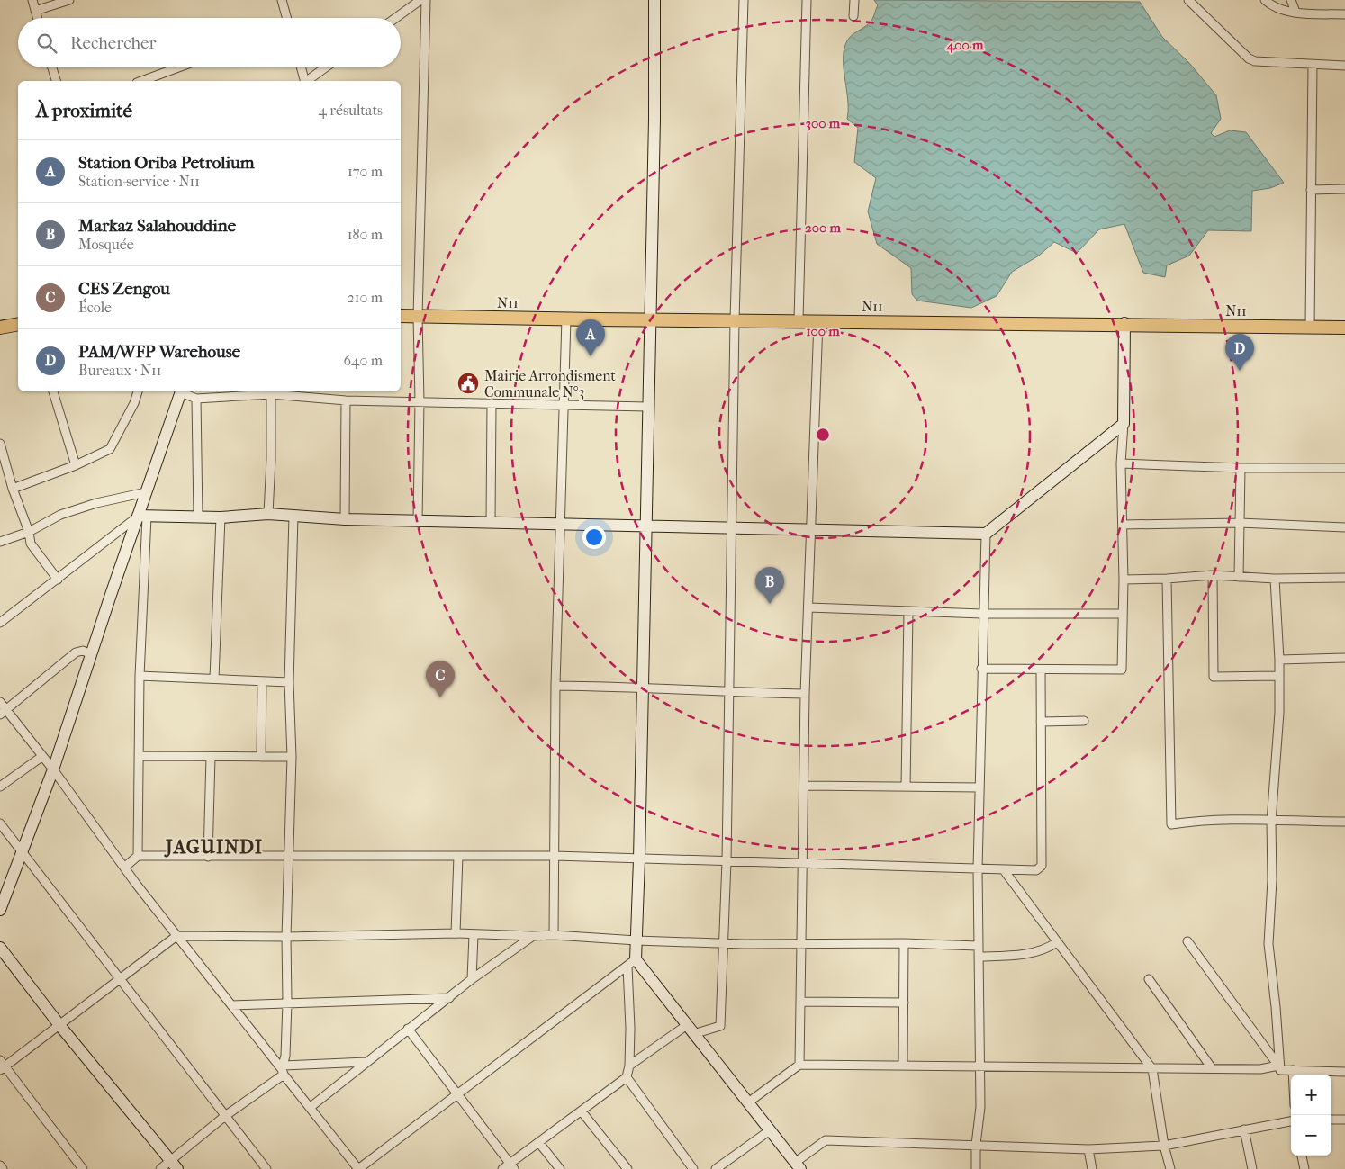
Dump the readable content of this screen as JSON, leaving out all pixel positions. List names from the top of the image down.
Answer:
{
  "streets": {
    "main road": ["N11"]
  },
  "districts": ["JAGUINDI"],
  "places": {
    "public building": ["Mairie Arrondisment Communale N°3"]
  },
  "page": {
    "search": "Rechercher",
    "heading": ["À proximité", "4 résultats"],
    "list": [
      {
        "mark": "A",
        "name": "Station Oriba Petrolium",
        "note": "Station-service · N11",
        "value": "170 m"
      },
      {
        "mark": "B",
        "name": "Markaz Salahouddine",
        "note": "Mosquée",
        "value": "180 m"
      },
      {
        "mark": "C",
        "name": "CES Zengou",
        "note": "École",
        "value": "210 m"
      },
      {
        "mark": "D",
        "name": "PAM/WFP Warehouse",
        "note": "Bureaux · N11",
        "value": "640 m"
      }
    ],
    "pins": [
      "A",
      "D",
      "B",
      "C"
    ],
    "map_buttons": ["+", "−"]
  },
  "rings": [
    "400 m",
    "300 m",
    "200 m",
    "100 m"
  ]
}
